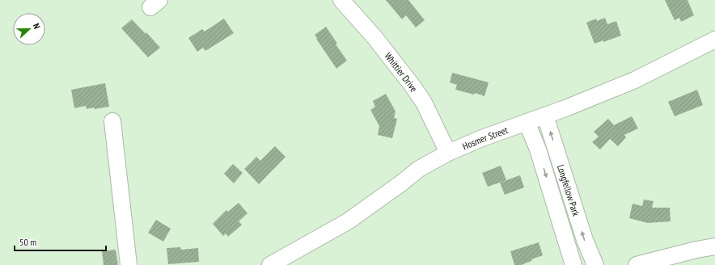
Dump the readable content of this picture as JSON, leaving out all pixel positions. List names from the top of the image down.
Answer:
{
  "streets": {
    "street": ["Whittier Drive", "Hosmer Street", "Longfellow Park"]
  },
  "crossings": [
    ["Whittier Drive", "Hosmer Street"],
    ["Hosmer Street", "Longfellow Park"]
  ],
  "scale_bar": "50 m",
  "north": "right"
}
